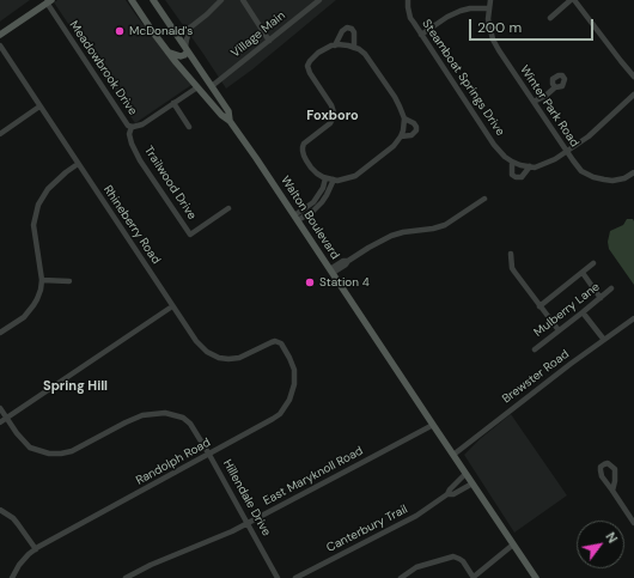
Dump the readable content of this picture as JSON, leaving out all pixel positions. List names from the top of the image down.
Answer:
{
  "streets": {
    "main road": ["Walton Boulevard"],
    "street": [
      "Village Main",
      "Meadowbrook Drive",
      "Steamboat Springs Drive",
      "Winter Park Road",
      "Trailwood Drive",
      "Rhineberry Road",
      "Mulberry Lane",
      "Brewster Road",
      "Randolph Road",
      "East Maryknoll Road",
      "Hillendale Drive",
      "Canterbury Trail"
    ]
  },
  "crossings": [
    ["Meadowbrook Drive", "Trailwood Drive"],
    ["Meadowbrook Drive", "Walton Boulevard"],
    ["Steamboat Springs Drive", "Winter Park Road"],
    ["Walton Boulevard", "Brewster Road"],
    ["Walton Boulevard", "East Maryknoll Road"],
    ["Walton Boulevard", "Canterbury Trail"],
    ["Rhineberry Road", "Randolph Road"],
    ["Randolph Road", "Hillendale Drive"],
    ["East Maryknoll Road", "Hillendale Drive"]
  ],
  "districts": ["Foxboro", "Spring Hill"],
  "places": ["McDonald's", "Station 4"],
  "scale_bar": "200 m",
  "north": "top right"
}
